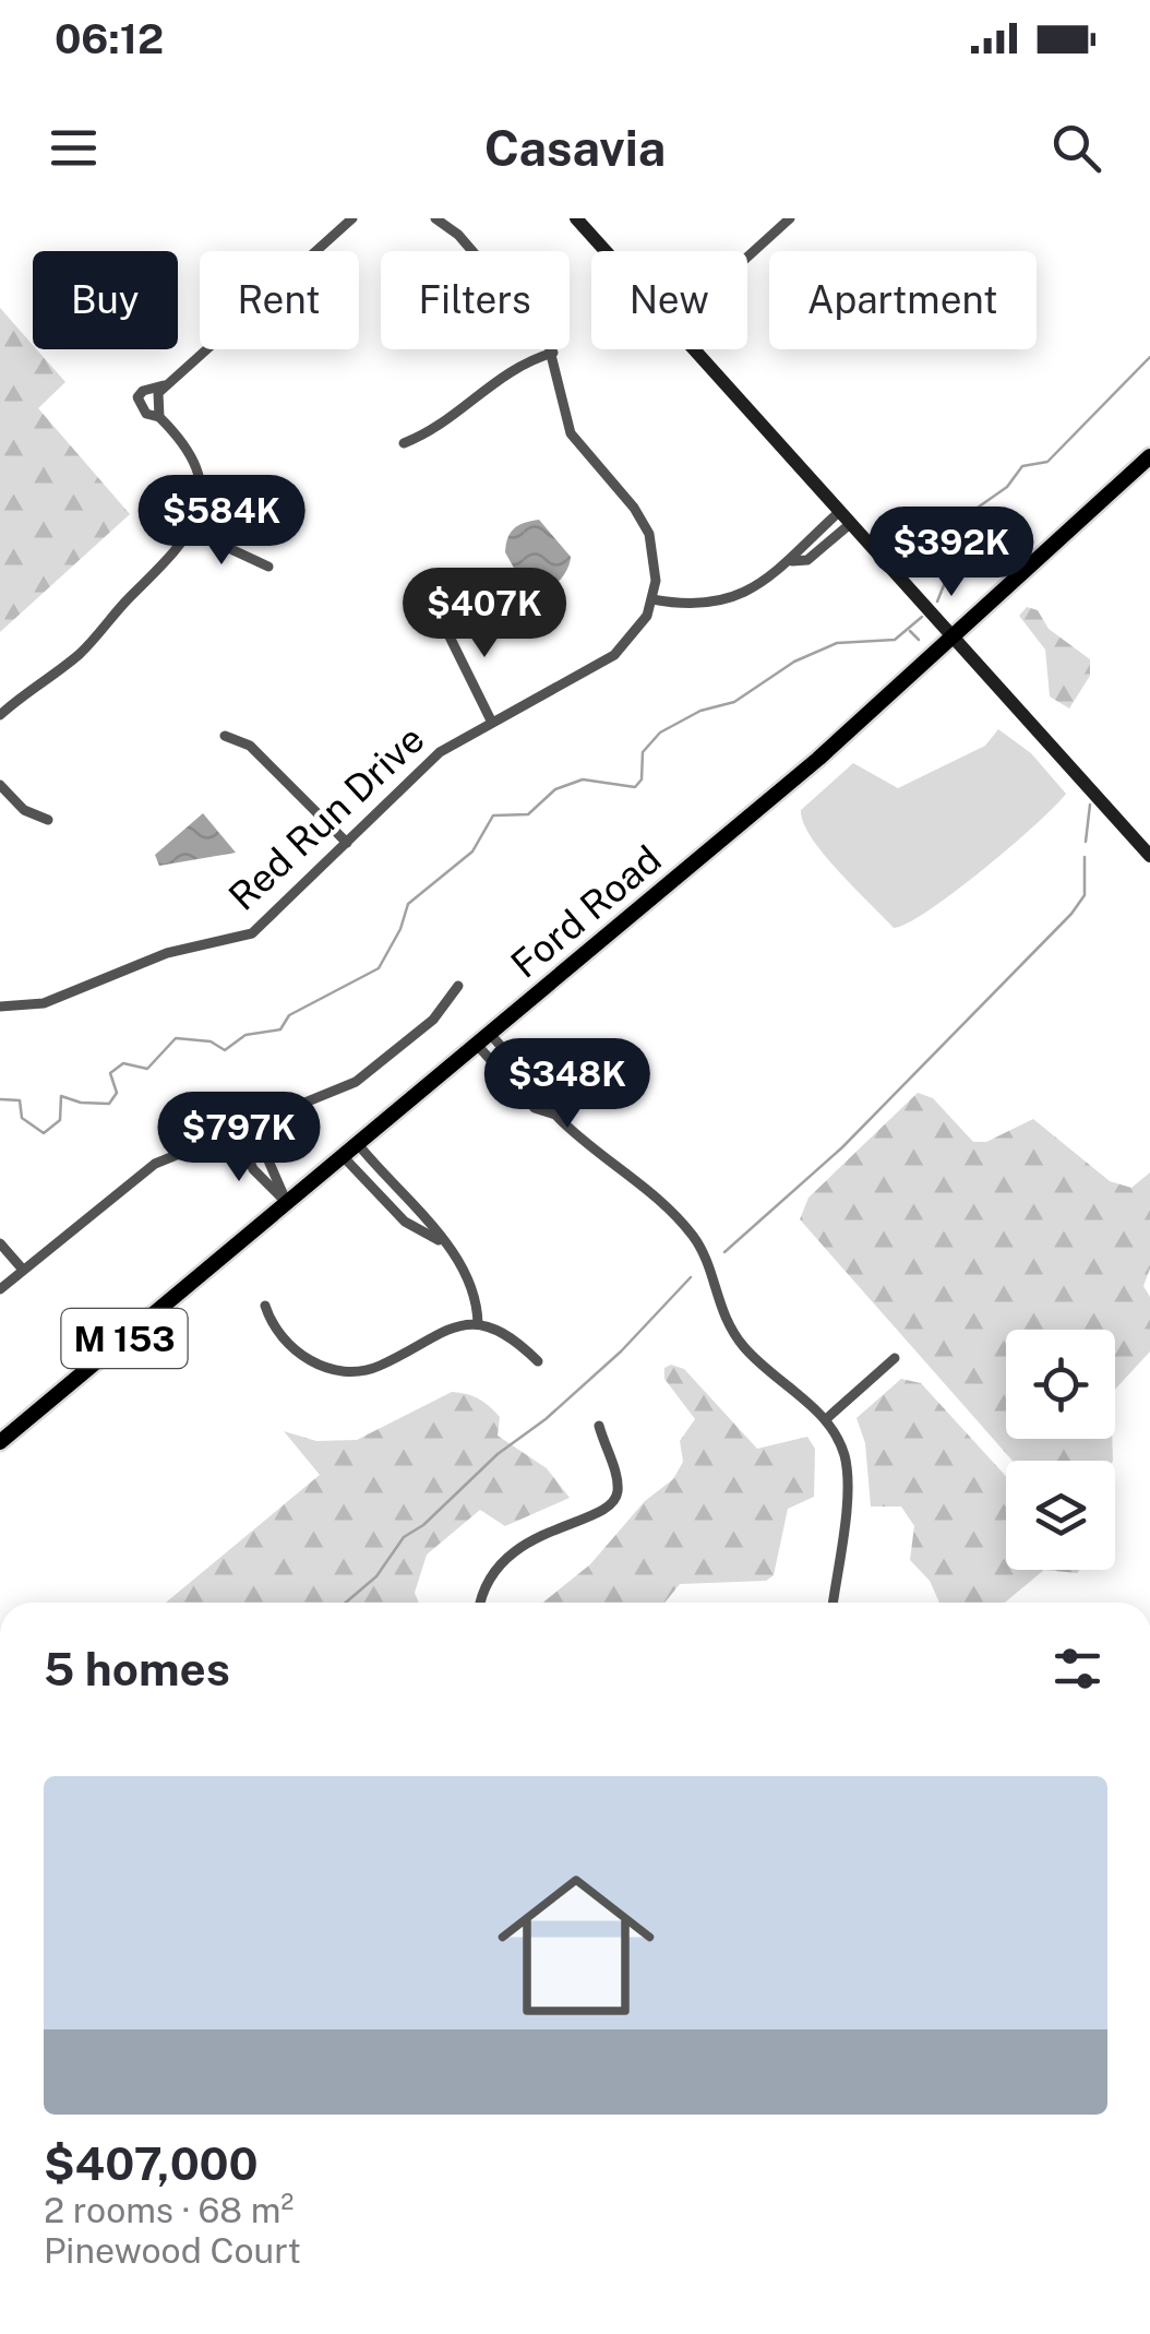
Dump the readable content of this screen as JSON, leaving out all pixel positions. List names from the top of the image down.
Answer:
{
  "streets": {
    "main road": ["Ford Road", "M 153"],
    "street": ["Red Run Drive"]
  },
  "page": {
    "status": "06:12",
    "header": "Casavia",
    "chip": [
      "Buy",
      "Rent",
      "Filters",
      "New",
      "Apartment"
    ],
    "price": [
      "$584K",
      "$392K",
      "$407K",
      "$348K",
      "$797K"
    ],
    "heading": "5 homes",
    "list": [
      {
        "name": "$407,000",
        "note": "2 rooms · 68 m² · Pinewood Court"
      }
    ]
  }
}
